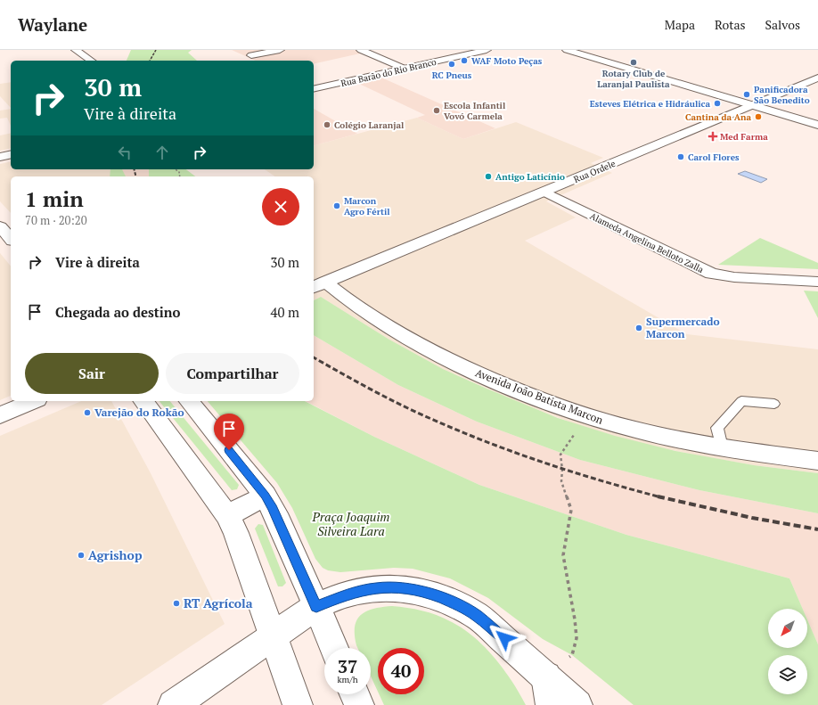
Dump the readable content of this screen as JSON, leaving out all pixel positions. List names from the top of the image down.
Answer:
{
  "streets": {
    "main road": [
      "Rua Barão do Rio Branco",
      "Rua Ordele",
      "Alameda Angelina Belloto Zalla",
      "Avenida João Batista Marcon"
    ]
  },
  "crossings": [
    ["Rua Ordele", "Alameda Angelina Belloto Zalla"],
    ["Rua Ordele", "Avenida João Batista Marcon"]
  ],
  "parks": ["Praça Joaquim Silveira Lara"],
  "places": {
    "other": [
      "WAF Moto Peças",
      "Rotary Club de Laranjal Paulista",
      "RC Pneus",
      "Panificadora São Benedito",
      "Esteves Elétrica e Hidráulica",
      "Escola Infantil Vovó Carmela",
      "Cantina da Ana",
      "Colégio Laranjal",
      "Carol Flores",
      "Antigo Laticínio",
      "Marcon Agro Fértil",
      "Supermercado Marcon",
      "Varejão do Rokão",
      "Agrishop",
      "RT Agrícola"
    ],
    "health": ["Med Farma"]
  },
  "north": "bottom left",
  "page": {
    "header": "Waylane",
    "nav": ["Mapa", "Rotas", "Salvos"],
    "turn": ["30 m", "Vire à direita"],
    "heading": ["1 min", "70 m · 20:20"],
    "list": [
      {
        "name": "Vire à direita",
        "value": "30 m"
      },
      {
        "name": "Chegada ao destino",
        "value": "40 m"
      }
    ],
    "buttons": ["Sair", "Compartilhar"],
    "speed": "37 km/h",
    "limit": "40"
  }
}
